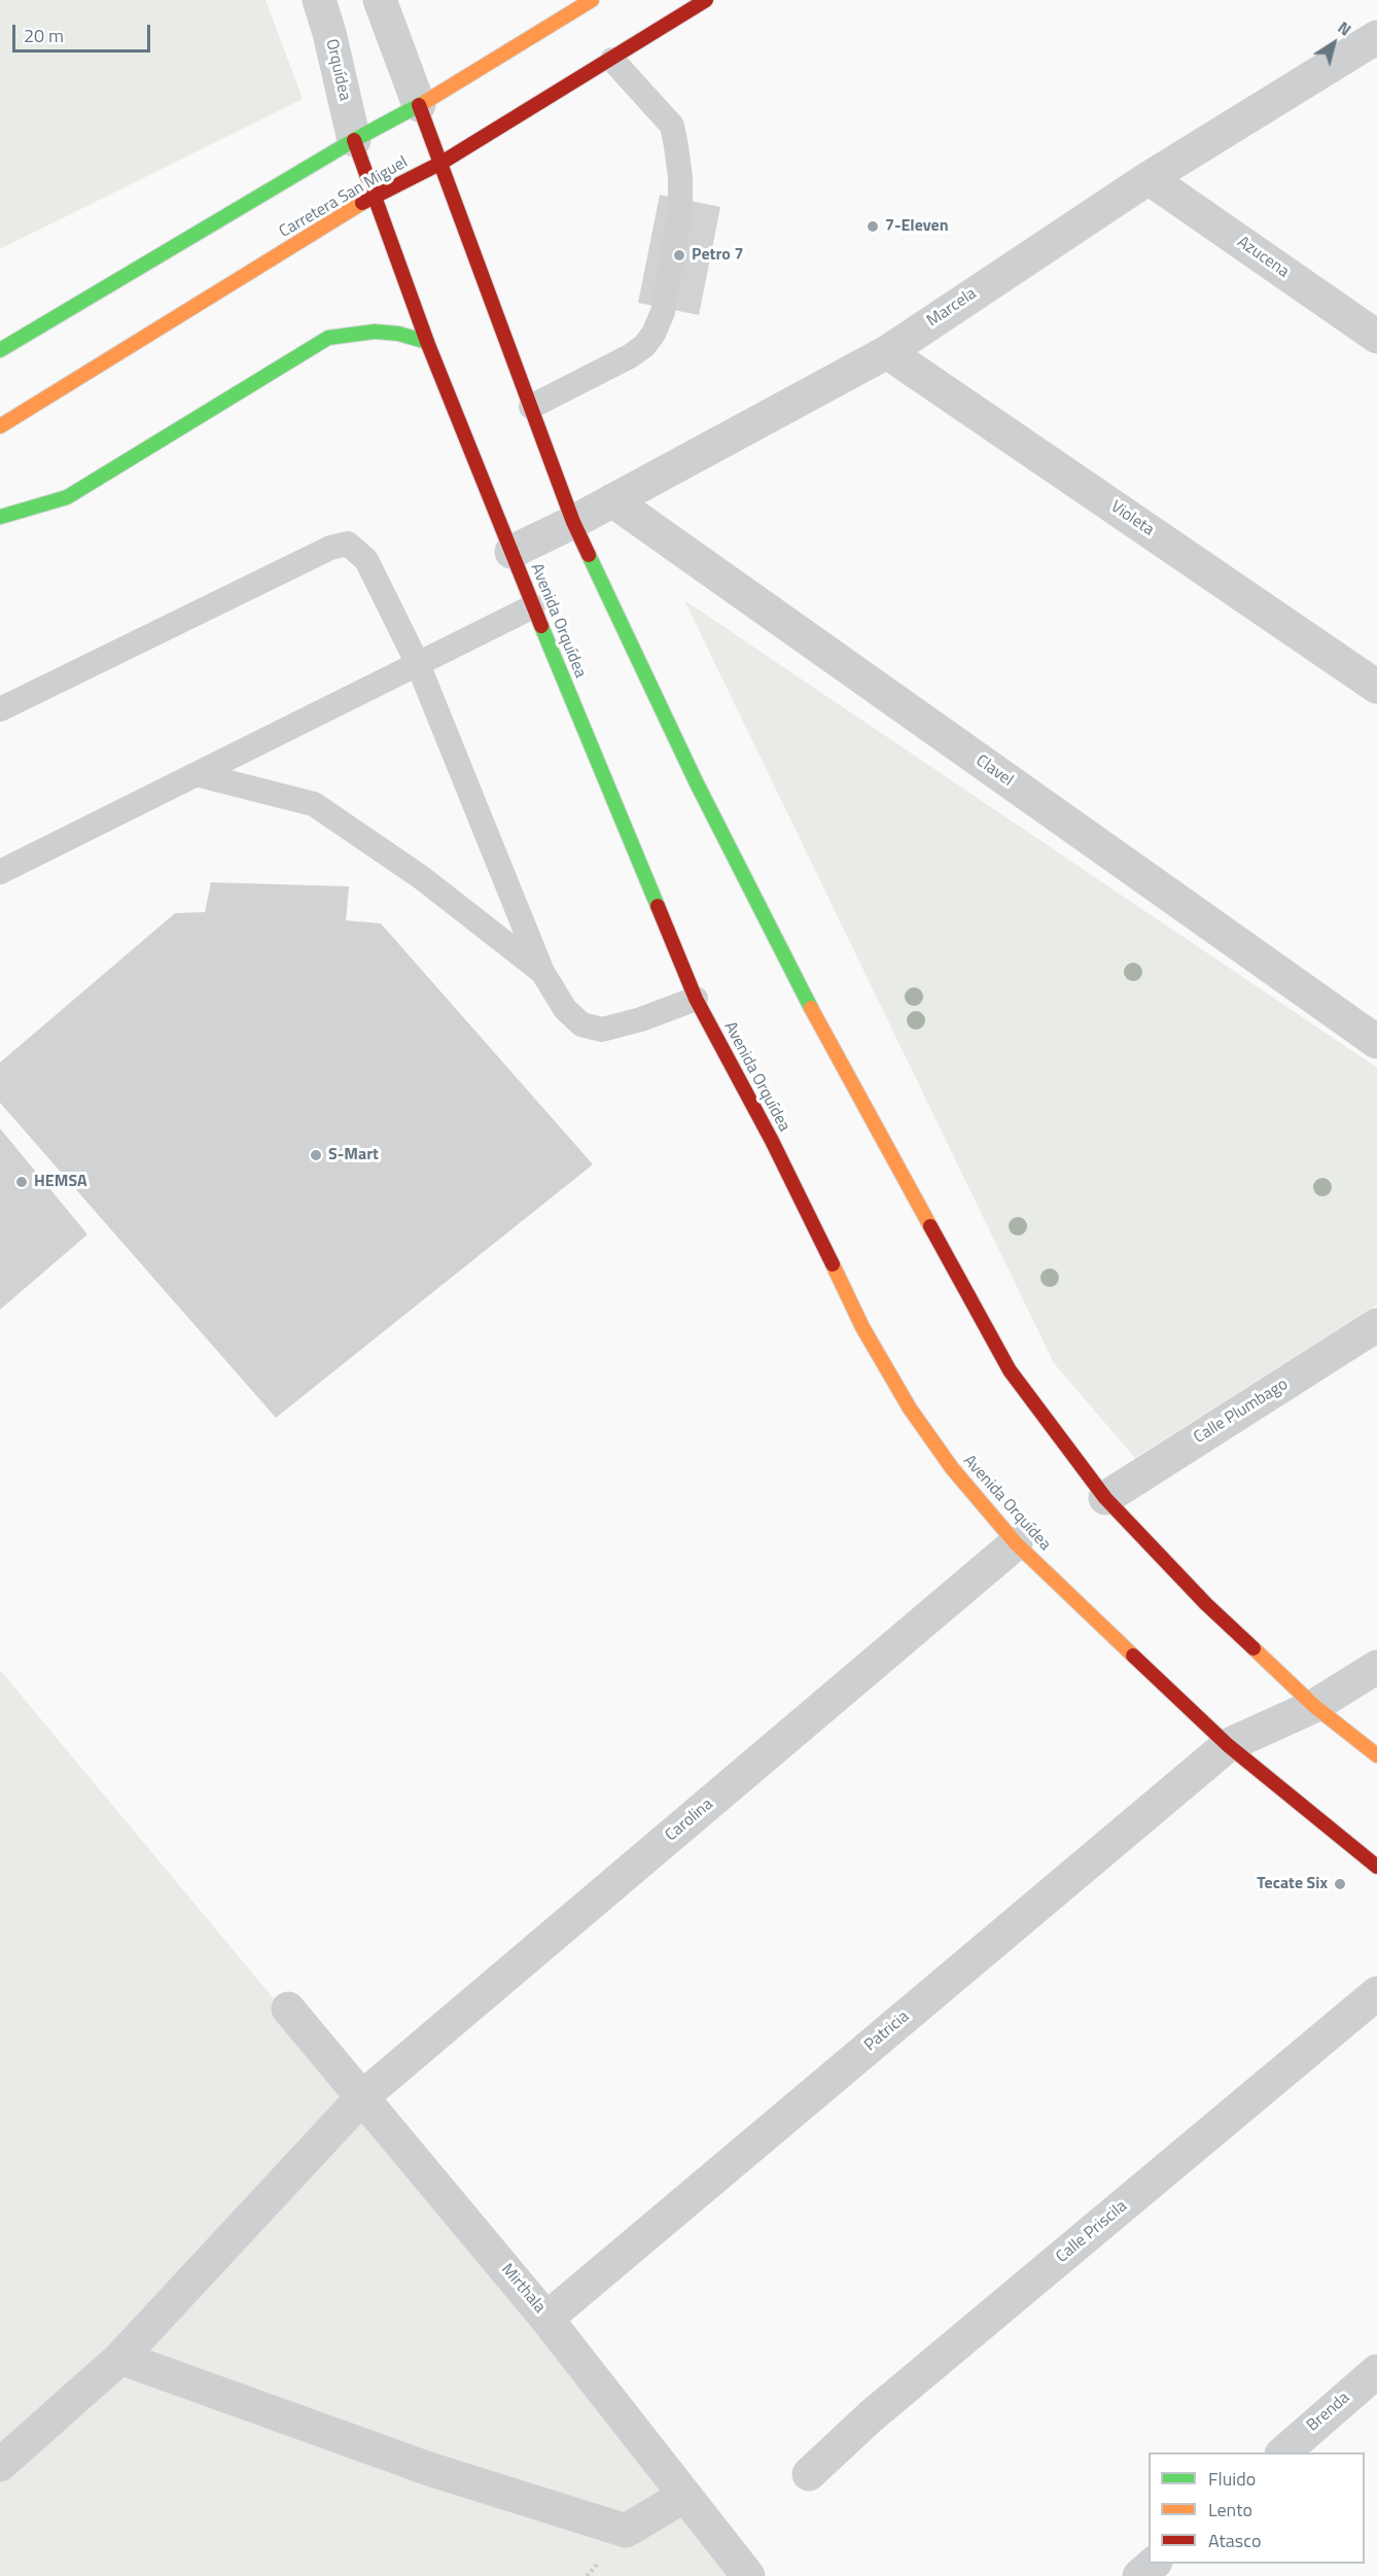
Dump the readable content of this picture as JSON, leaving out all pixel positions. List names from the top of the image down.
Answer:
{
  "streets": {
    "street": [
      "Orquídea",
      "Carretera San Miguel",
      "Azucena",
      "Marcela",
      "Violeta",
      "Avenida Orquídea",
      "Clavel",
      "Calle Plumbago",
      "Carolina",
      "Patricia",
      "Calle Priscila",
      "Mirthala",
      "Brenda"
    ]
  },
  "crossings": [
    ["Orquídea", "Avenida Orquídea"],
    ["Carretera San Miguel", "Avenida Orquídea"],
    ["Azucena", "Marcela"],
    ["Marcela", "Violeta"],
    ["Marcela", "Avenida Orquídea"],
    ["Marcela", "Clavel"],
    ["Avenida Orquídea", "Carolina"],
    ["Avenida Orquídea", "Patricia"],
    ["Carolina", "Mirthala"],
    ["Patricia", "Mirthala"]
  ],
  "places": [
    "7-Eleven",
    "Petro 7",
    "S-Mart",
    "HEMSA",
    "Tecate Six"
  ],
  "legend": ["Fluido", "Lento", "Atasco"],
  "scale_bar": "20 m",
  "north": "top right"
}
